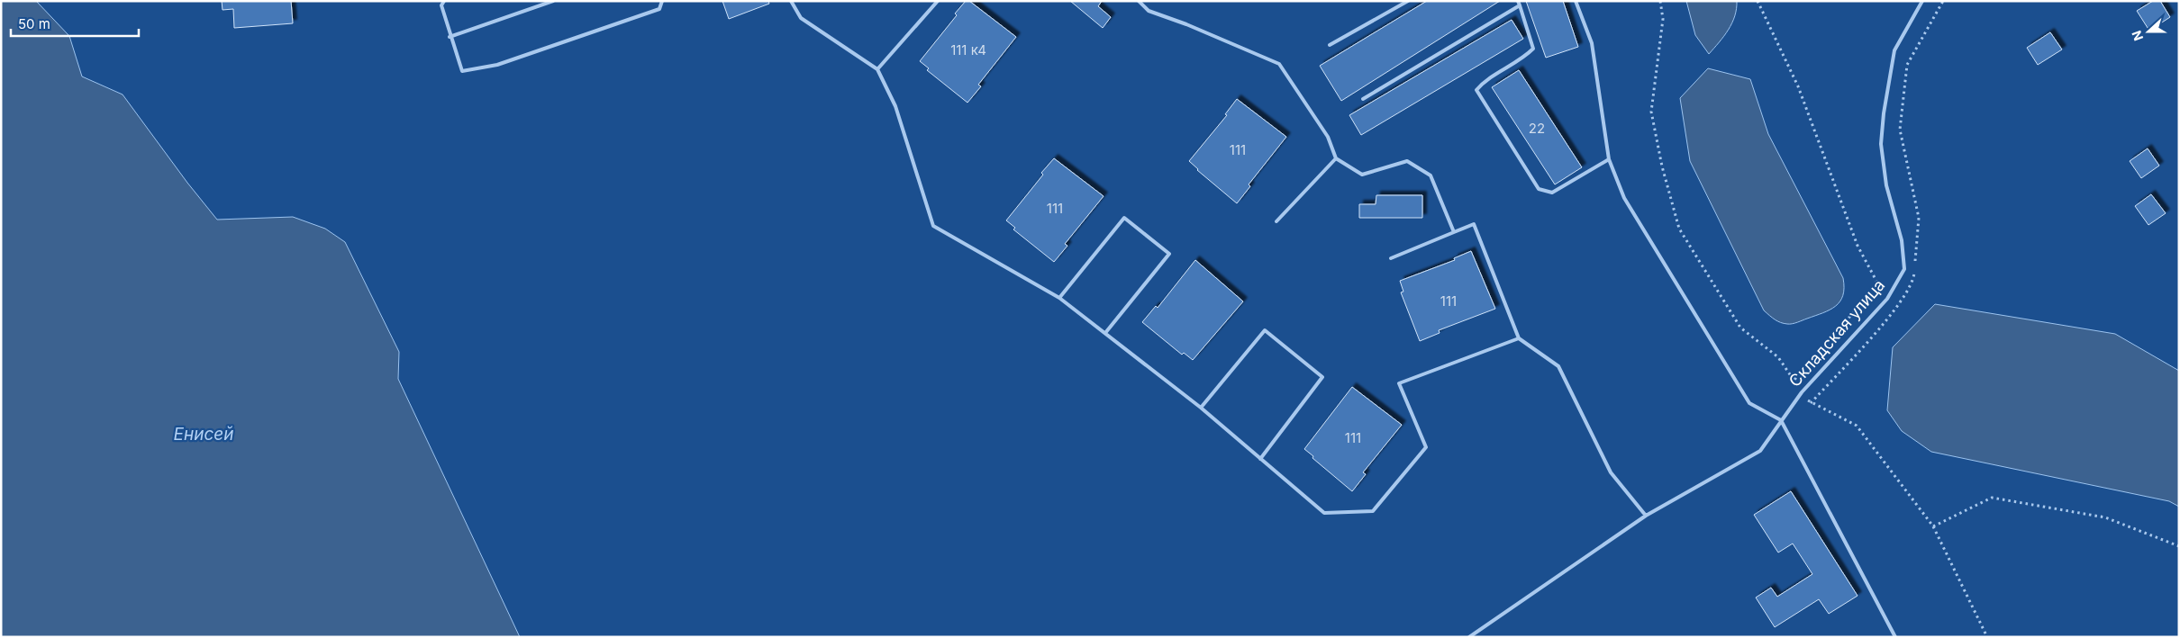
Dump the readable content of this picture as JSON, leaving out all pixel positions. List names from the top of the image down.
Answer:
{
  "streets": {
    "lane": ["Складская улица"]
  },
  "water": ["Енисей"],
  "house_numbers": [
    "111 к4",
    "22",
    "111",
    "111",
    "111",
    "111"
  ],
  "scale_bar": "50 m",
  "north": "left"
}
